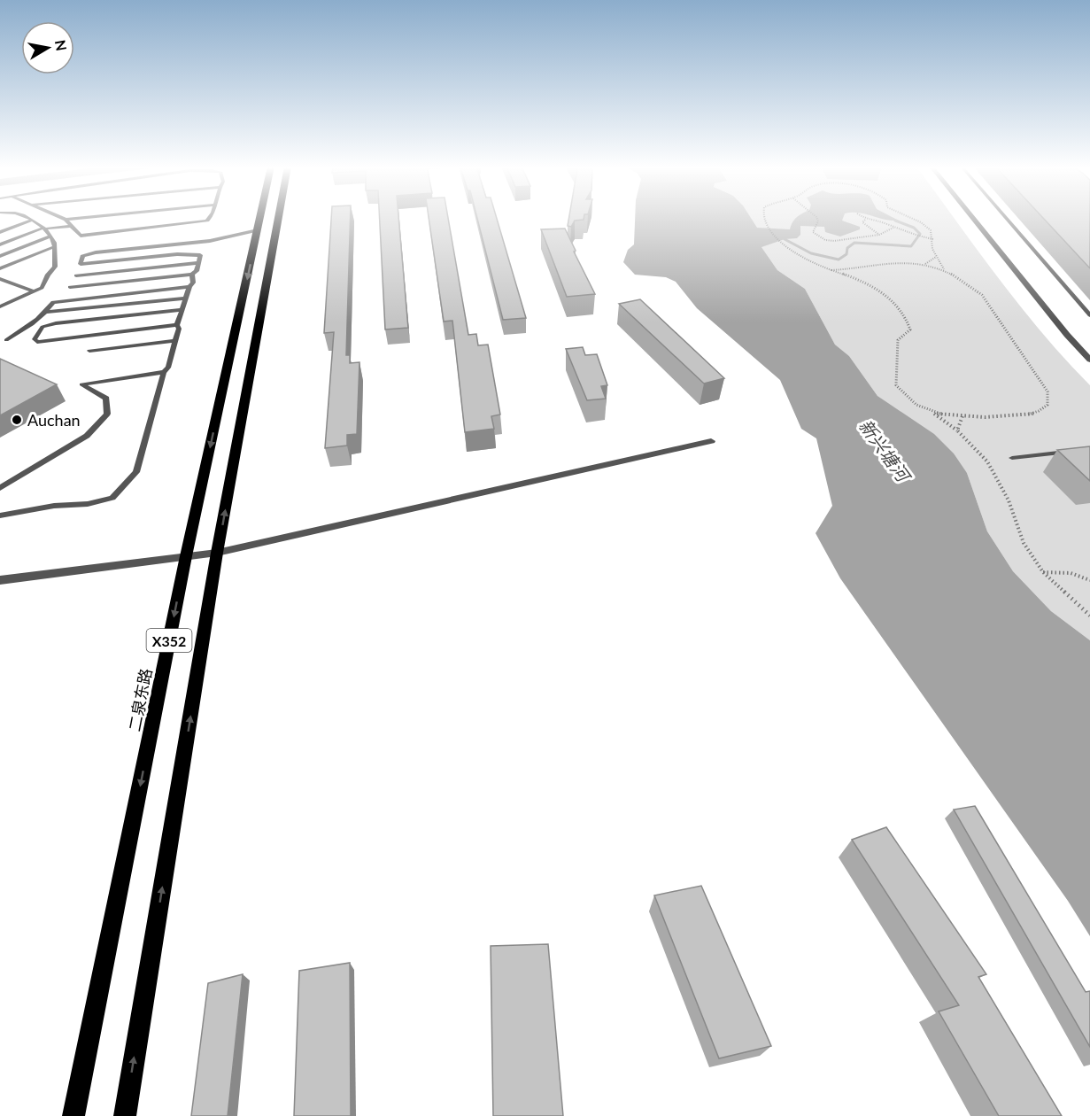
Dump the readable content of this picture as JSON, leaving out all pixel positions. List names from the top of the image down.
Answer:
{
  "streets": {
    "main road": ["X352", "二泉东路"]
  },
  "water": ["新兴塘河"],
  "places": ["Auchan"],
  "north": "right"
}
